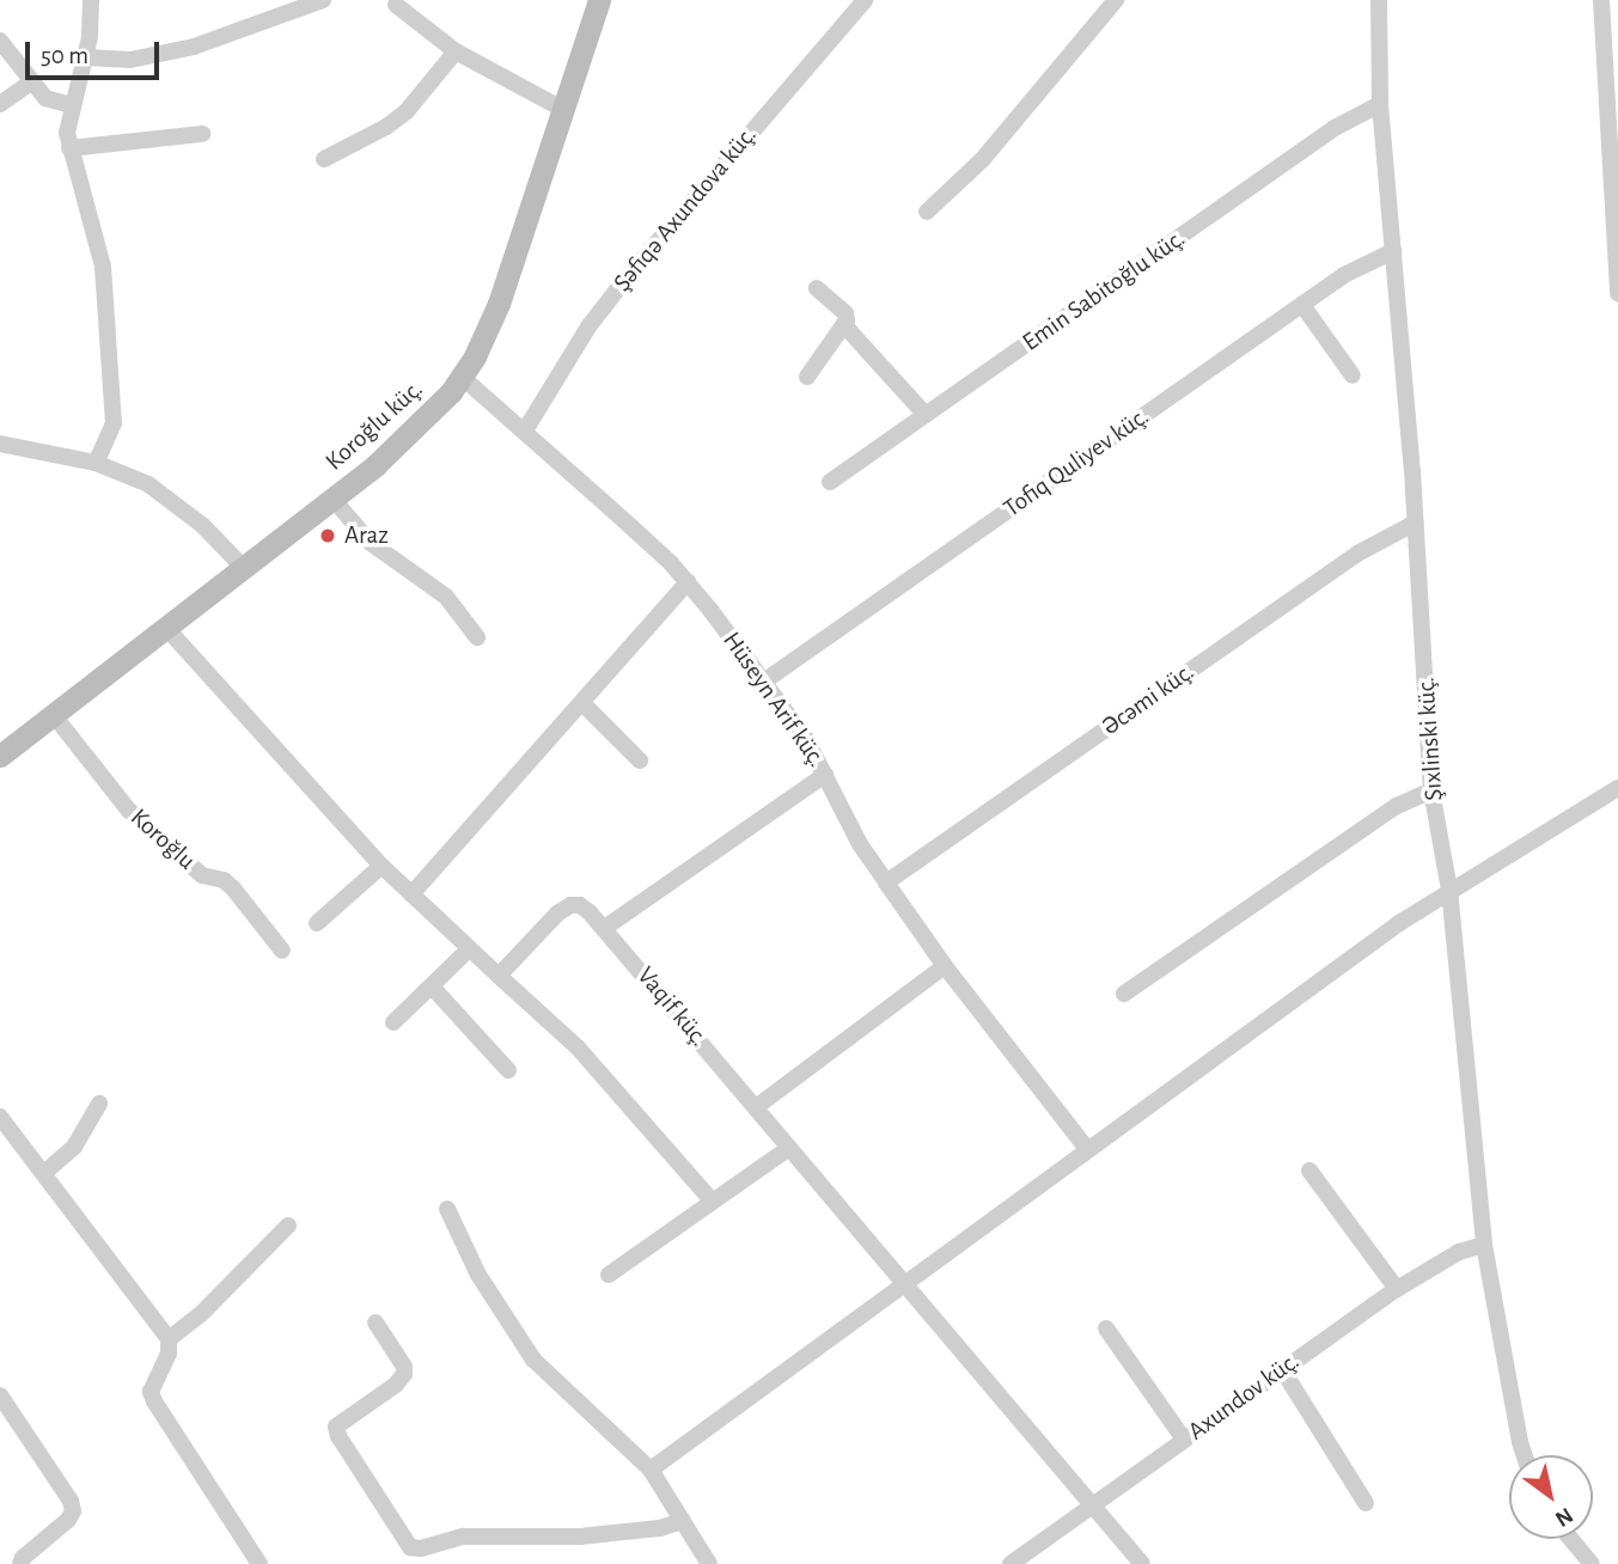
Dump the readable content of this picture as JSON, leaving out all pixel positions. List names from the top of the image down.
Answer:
{
  "streets": {
    "street": [
      "Şəfiqə Axundova küç.",
      "Emin Sabitoğlu küç.",
      "Koroğlu küç.",
      "Tofiq Quliyev küç.",
      "Hüseyn Arif küç.",
      "Əcəmi küç.",
      "Şıxlinski küç.",
      "Koroğlu",
      "Vaqif küç.",
      "Axundov küç."
    ]
  },
  "crossings": [
    ["Şəfiqə Axundova küç.", "Hüseyn Arif küç."],
    ["Emin Sabitoğlu küç.", "Şıxlinski küç."],
    ["Koroğlu küç.", "Hüseyn Arif küç."],
    ["Koroğlu küç.", "Koroğlu"],
    ["Tofiq Quliyev küç.", "Hüseyn Arif küç."],
    ["Tofiq Quliyev küç.", "Şıxlinski küç."],
    ["Hüseyn Arif küç.", "Əcəmi küç."],
    ["Əcəmi küç.", "Şıxlinski küç."],
    ["Şıxlinski küç.", "Axundov küç."],
    ["Vaqif küç.", "Axundov küç."]
  ],
  "places": ["Araz"],
  "scale_bar": "50 m",
  "north": "bottom right"
}
